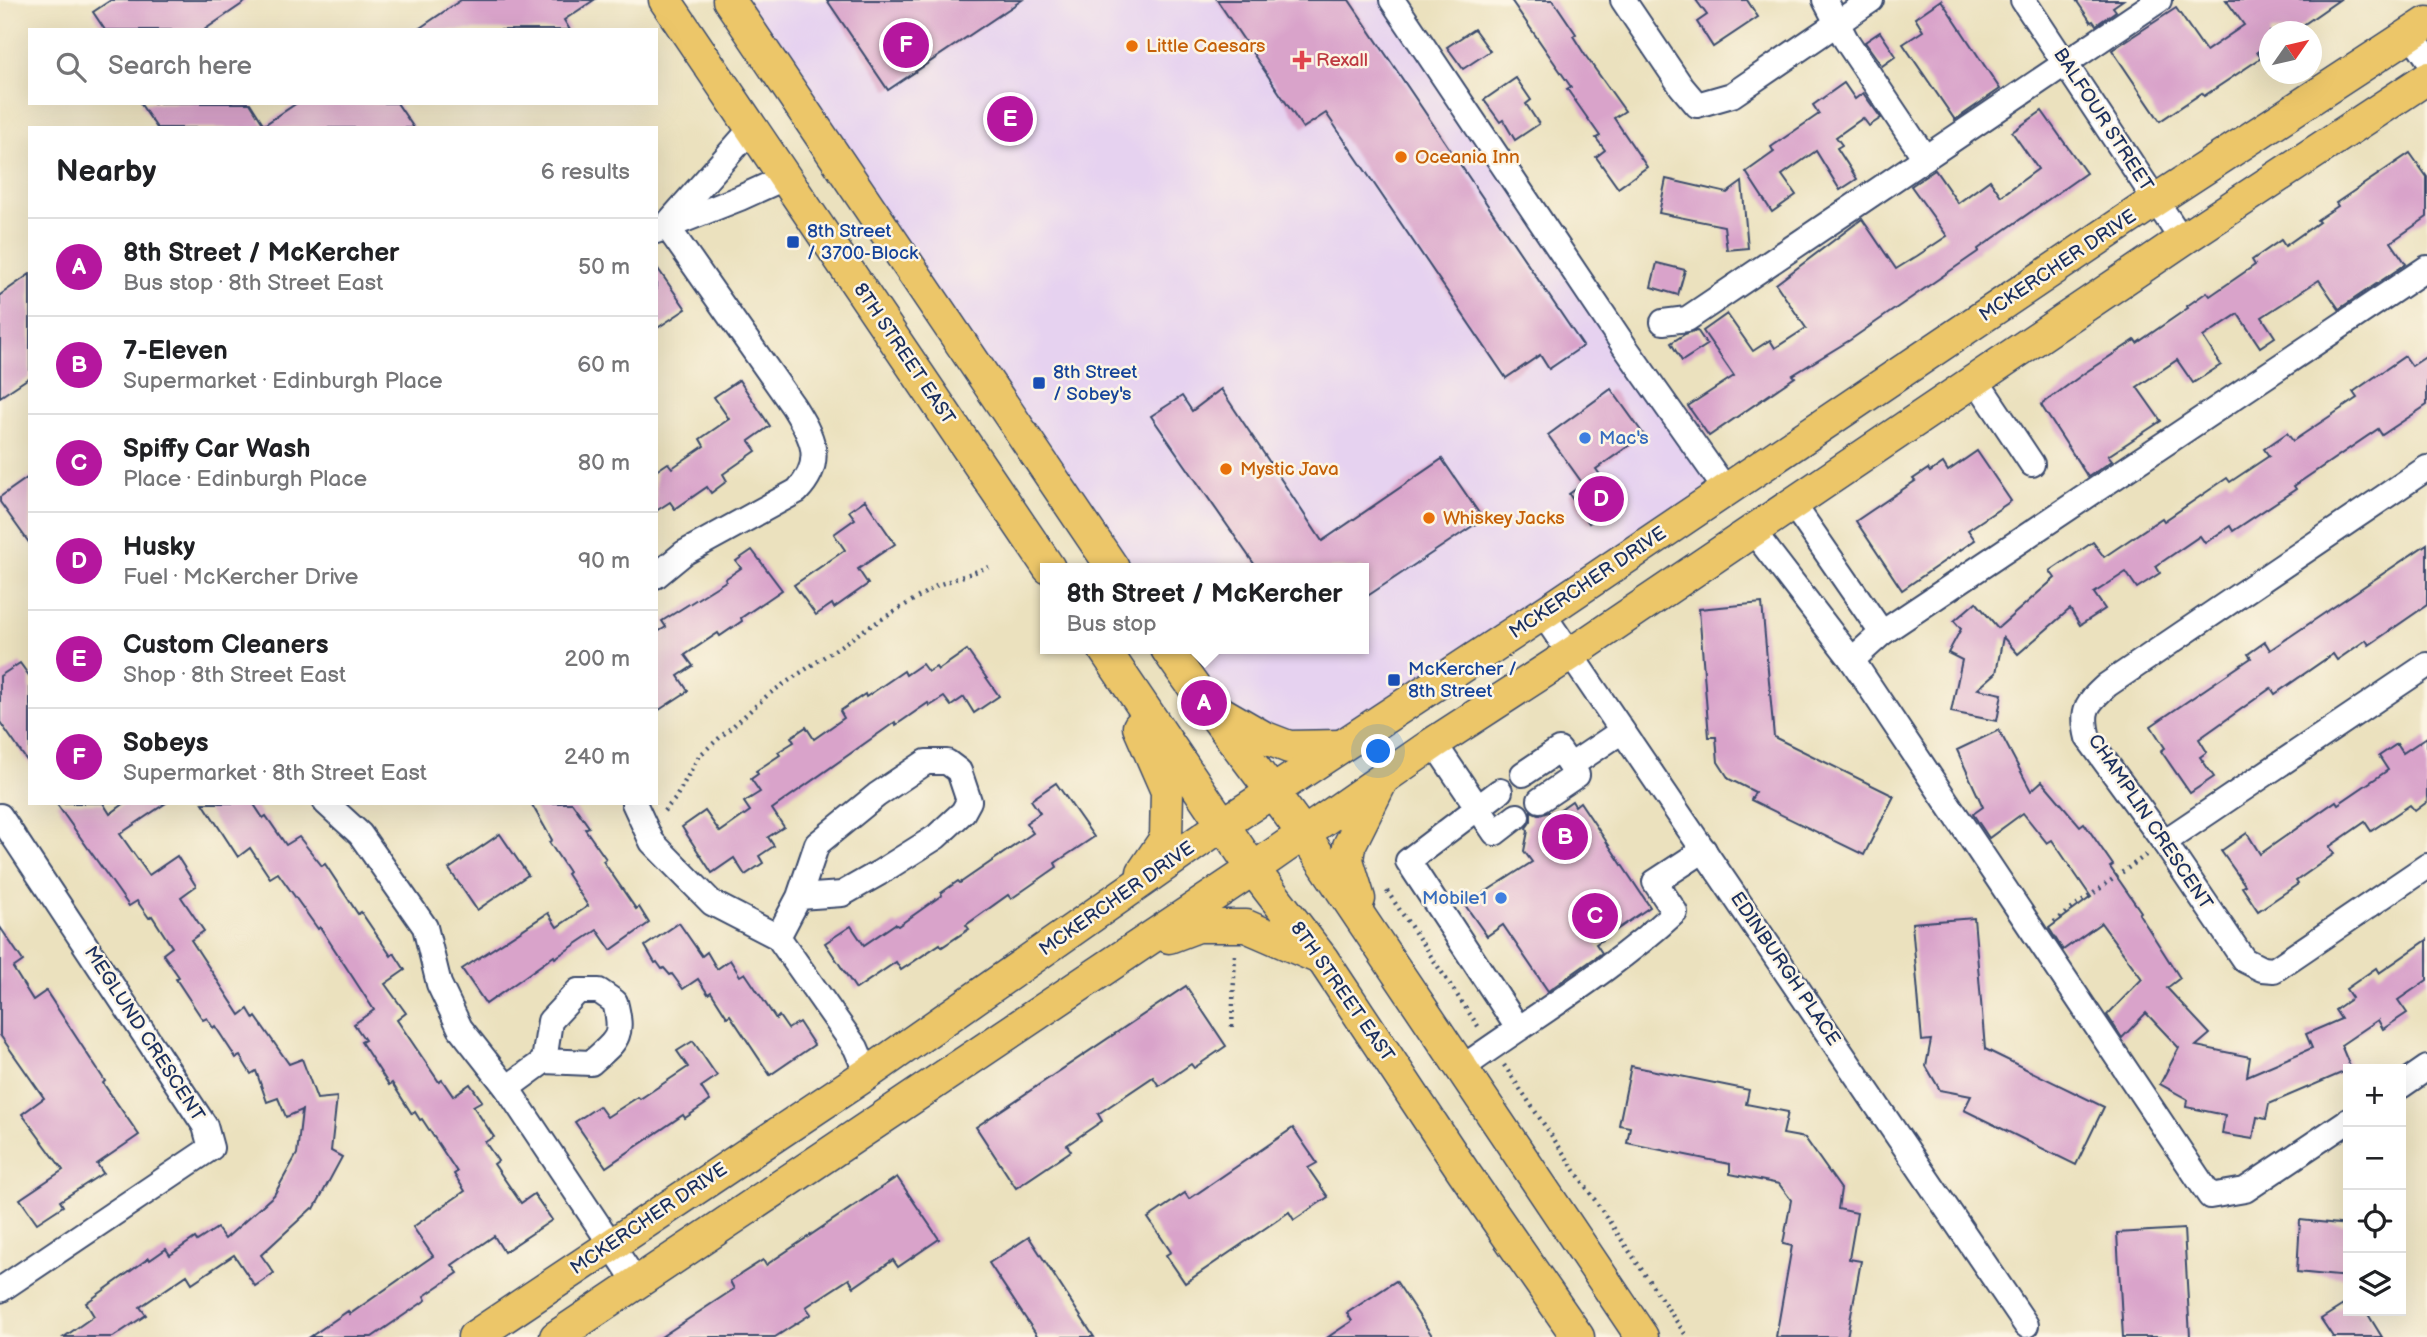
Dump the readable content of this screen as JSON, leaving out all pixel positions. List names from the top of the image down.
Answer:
{
  "streets": {
    "main road": ["MCKERCHER DRIVE", "8TH STREET EAST"],
    "street": [
      "BALFOUR STREET",
      "CHAMPLIN CRESCENT",
      "EDINBURGH PLACE",
      "MEGLUND CRESCENT"
    ]
  },
  "crossings": [
    ["BALFOUR STREET", "MCKERCHER DRIVE"],
    ["MCKERCHER DRIVE", "8TH STREET EAST"],
    ["MCKERCHER DRIVE", "EDINBURGH PLACE"]
  ],
  "places": {
    "other": [
      "Little Caesars",
      "Oceania Inn",
      "Mac's",
      "Mystic Java",
      "Whiskey Jacks",
      "Mobile1"
    ],
    "health": ["Rexall"],
    "transit": ["8th Street / 3700-Block", "8th Street / Sobey's", "McKercher / 8th Street"]
  },
  "north": "top right",
  "page": {
    "pins": [
      "F",
      "E",
      "D",
      "A",
      "B",
      "C"
    ],
    "search": "Search here",
    "heading": ["Nearby", "6 results"],
    "list": [
      {
        "mark": "A",
        "name": "8th Street / McKercher",
        "note": "Bus stop · 8th Street East",
        "value": "50 m"
      },
      {
        "mark": "B",
        "name": "7-Eleven",
        "note": "Supermarket · Edinburgh Place",
        "value": "60 m"
      },
      {
        "mark": "C",
        "name": "Spiffy Car Wash",
        "note": "Place · Edinburgh Place",
        "value": "80 m"
      },
      {
        "mark": "D",
        "name": "Husky",
        "note": "Fuel · McKercher Drive",
        "value": "90 m"
      },
      {
        "mark": "E",
        "name": "Custom Cleaners",
        "note": "Shop · 8th Street East",
        "value": "200 m"
      },
      {
        "mark": "F",
        "name": "Sobeys",
        "note": "Supermarket · 8th Street East",
        "value": "240 m"
      }
    ],
    "popup": ["8th Street / McKercher", "Bus stop"],
    "map_buttons": ["+", "−"]
  }
}
